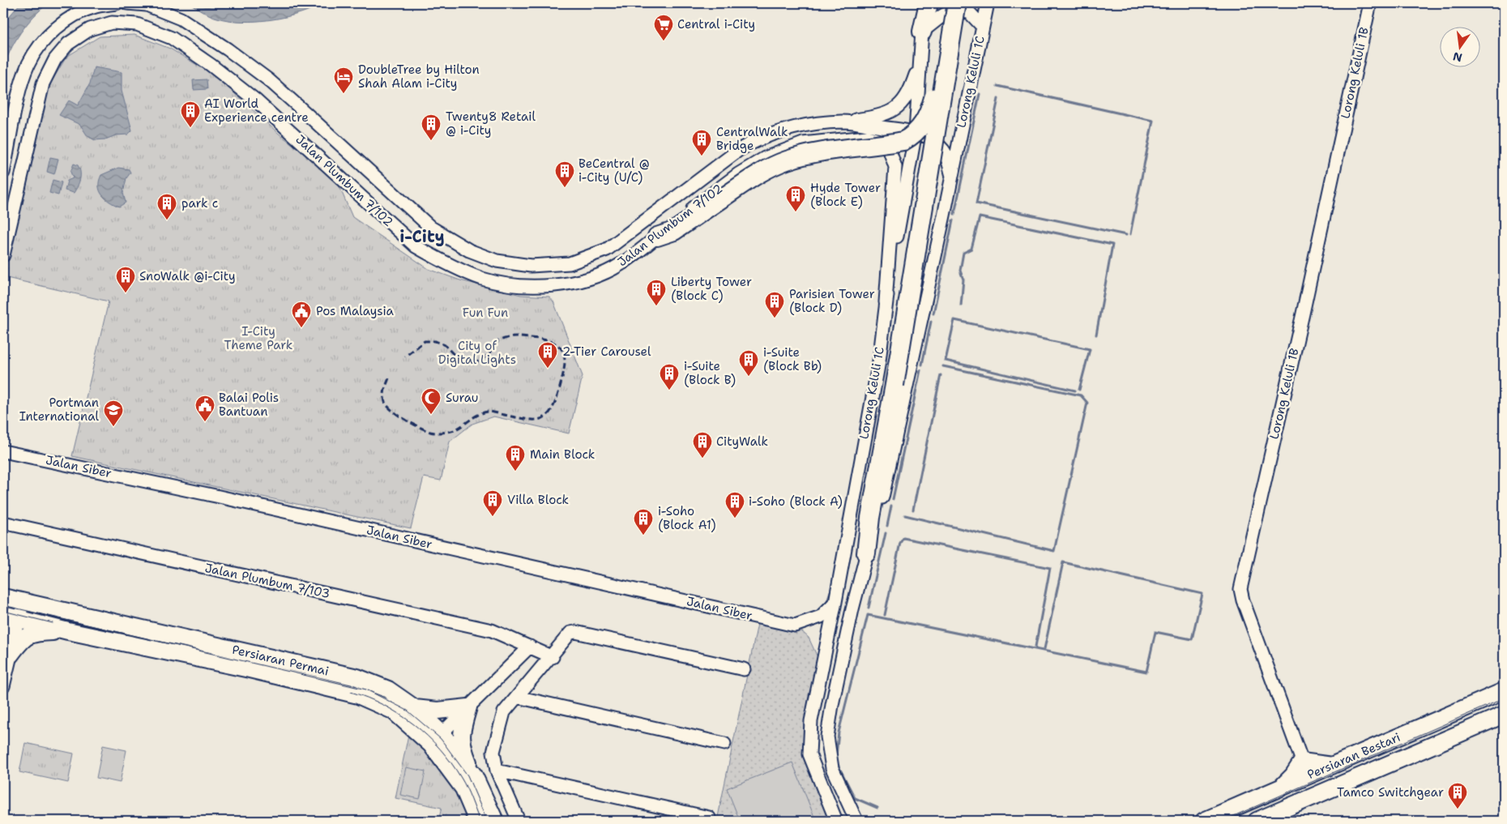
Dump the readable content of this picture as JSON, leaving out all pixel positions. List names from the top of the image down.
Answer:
{
  "streets": {
    "main road": ["Persiaran Permai", "Persiaran Bestari"],
    "street": [
      "Lorong Keluli 1B",
      "Lorong Keluli 1C",
      "Jalan Plumbum 7/102",
      "Jalan Siber",
      "Jalan Plumbum 7/103"
    ]
  },
  "crossings": [
    ["Lorong Keluli 1B", "Persiaran Bestari"],
    ["Lorong Keluli 1C", "Jalan Plumbum 7/102"],
    ["Lorong Keluli 1C", "Jalan Siber"]
  ],
  "districts": ["i-City"],
  "parks": ["Fun Fun", "I-City Theme Park", "City of Digital Lights"],
  "places": {
    "supermarket": ["Central i-City"],
    "hotel": ["DoubleTree by Hilton Shah Alam i-City"],
    "building": [
      "AI World Experience centre",
      "Twenty8 Retail @ i-City",
      "CentralWalk Bridge",
      "BeCentral @ i-City (U/C)",
      "Hyde Tower (Block E)",
      "park c",
      "SnoWalk @i-City",
      "Liberty Tower (Block C)",
      "Parisien Tower (Block D)",
      "2-Tier Carousel",
      "i-Suite (Block Bb)",
      "i-Suite (Block B)",
      "CityWalk",
      "Main Block",
      "Villa Block",
      "i-Soho (Block A)",
      "i-Soho (Block A1)",
      "Tamco Switchgear"
    ],
    "public building": ["Pos Malaysia", "Balai Polis Bantuan"],
    "mosque": ["Surau"],
    "school or university": ["Portman International"]
  },
  "north": "bottom"
}
